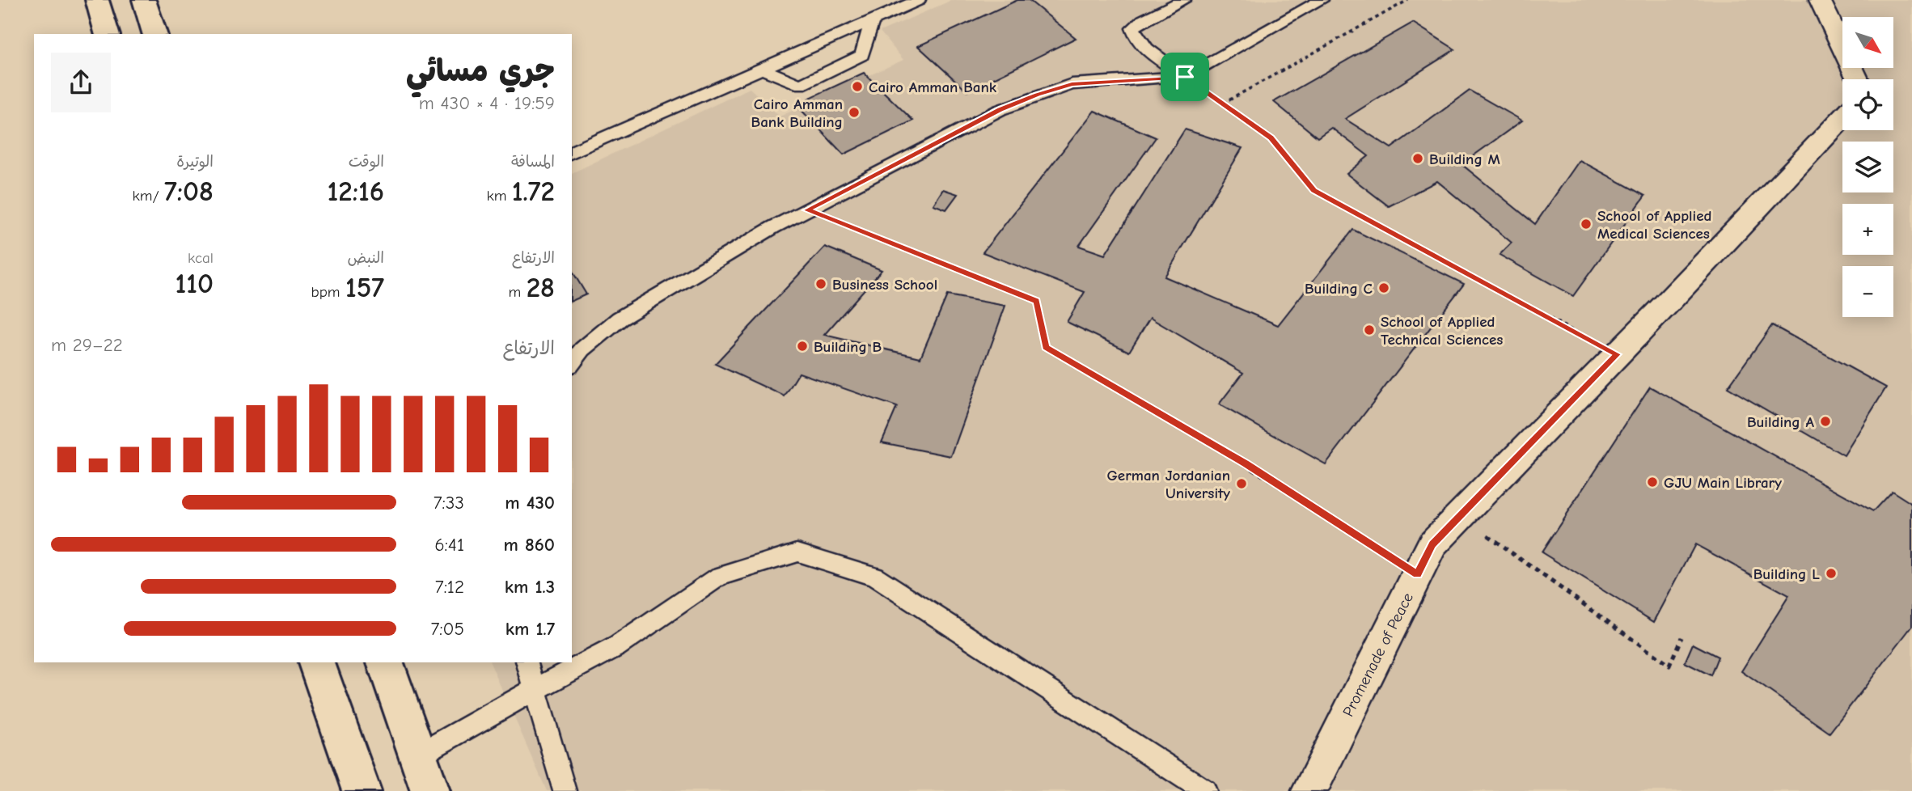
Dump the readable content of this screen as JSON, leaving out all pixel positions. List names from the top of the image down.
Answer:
{
  "streets": {
    "street": ["Promenade of Peace"]
  },
  "places": [
    "Cairo Amman Bank",
    "Cairo Amman Bank Building",
    "Building M",
    "School of Applied Medical Sciences",
    "Business School",
    "Building C",
    "School of Applied Technical Sciences",
    "Building B",
    "Building A",
    "GJU Main Library",
    "German Jordanian University",
    "Building L"
  ],
  "north": "bottom right",
  "page": {
    "map_buttons": ["+", "−"],
    "heading": ["جري مسائي", "19:59 · 4 × 430 m"],
    "stats": [
      ["المسافة", "1.72 km"],
      ["الوقت", "12:16"],
      ["الوتيرة", "7:08 /km"],
      ["الارتفاع", "28 m"],
      ["النبض", "157 bpm"],
      ["kcal", "110"]
    ],
    "chart": ["الارتفاع", "22–29 m"],
    "list": [
      {
        "name": "430 m",
        "note": "7:33"
      },
      {
        "name": "860 m",
        "note": "6:41"
      },
      {
        "name": "1.3 km",
        "note": "7:12"
      },
      {
        "name": "1.7 km",
        "note": "7:05"
      }
    ]
  }
}
